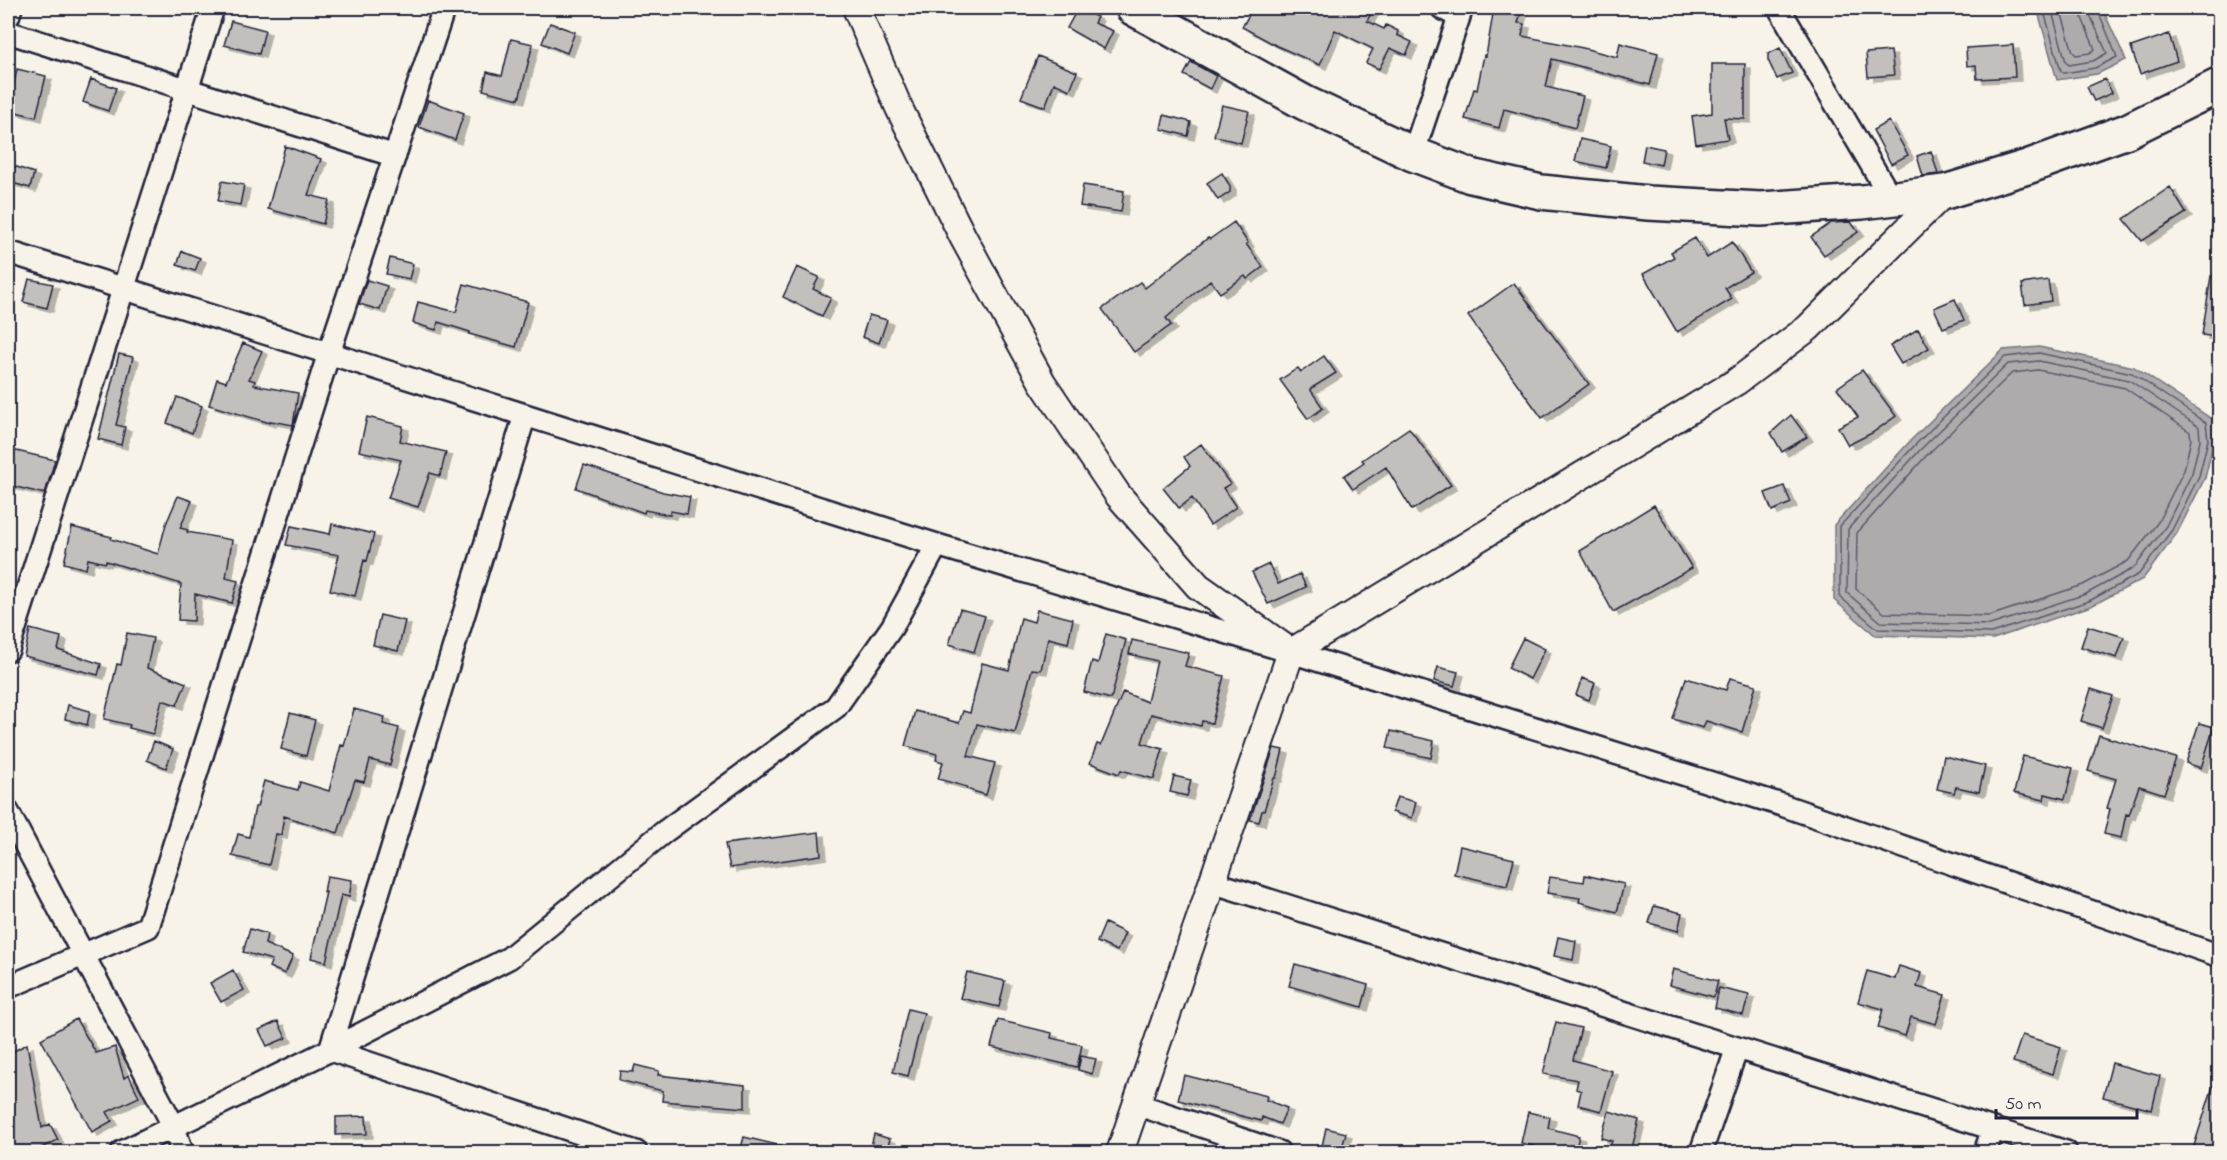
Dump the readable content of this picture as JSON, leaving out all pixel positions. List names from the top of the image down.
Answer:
{
  "scale_bar": "50 m"
}
